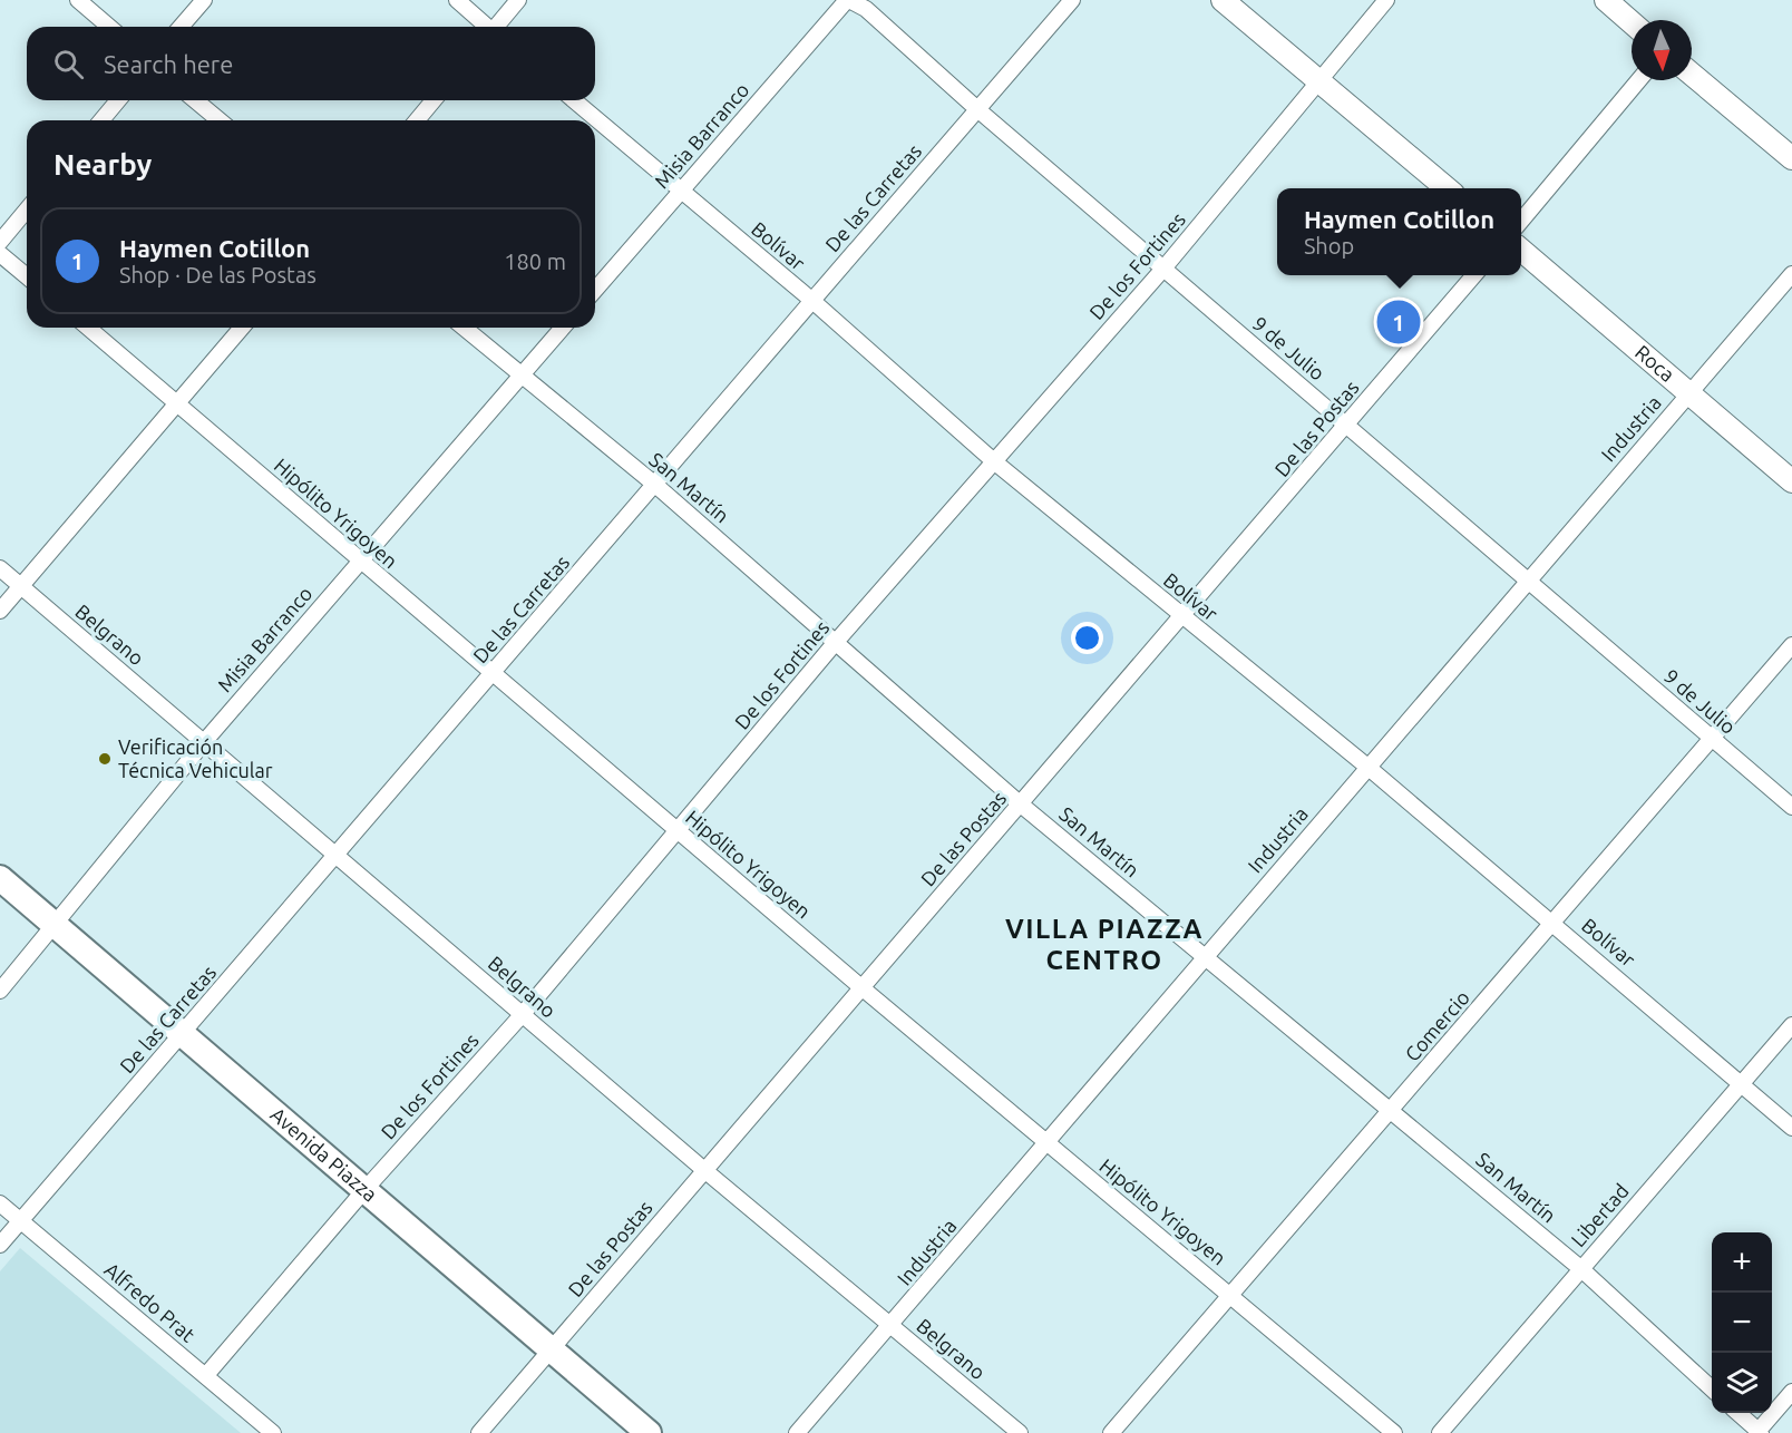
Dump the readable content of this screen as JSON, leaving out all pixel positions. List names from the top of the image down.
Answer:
{
  "streets": {
    "main road": ["Avenida Piazza"],
    "street": [
      "Misia Barranco",
      "De las Carretas",
      "Bolívar",
      "De los Fortines",
      "9 de Julio",
      "Roca",
      "De las Postas",
      "Industria",
      "San Martín",
      "Hipólito Yrigoyen",
      "Belgrano",
      "Comercio",
      "Libertad",
      "Alfredo Prat"
    ]
  },
  "crossings": [
    ["Misia Barranco", "Bolívar"],
    ["Misia Barranco", "9 de Julio"],
    ["Misia Barranco", "San Martín"],
    ["Misia Barranco", "Hipólito Yrigoyen"],
    ["Misia Barranco", "Belgrano"],
    ["Misia Barranco", "Avenida Piazza"],
    ["De las Carretas", "Bolívar"],
    ["De las Carretas", "9 de Julio"],
    ["De las Carretas", "San Martín"],
    ["De las Carretas", "Hipólito Yrigoyen"],
    ["De las Carretas", "Belgrano"],
    ["De las Carretas", "Avenida Piazza"],
    ["De las Carretas", "Alfredo Prat"],
    ["Bolívar", "De los Fortines"],
    ["Bolívar", "De las Postas"],
    ["Bolívar", "Industria"],
    ["Bolívar", "Comercio"],
    ["Bolívar", "Libertad"],
    ["De los Fortines", "9 de Julio"],
    ["De los Fortines", "San Martín"],
    ["De los Fortines", "Hipólito Yrigoyen"],
    ["De los Fortines", "Belgrano"],
    ["De los Fortines", "Avenida Piazza"],
    ["De los Fortines", "Alfredo Prat"],
    ["9 de Julio", "De las Postas"],
    ["9 de Julio", "Industria"],
    ["9 de Julio", "Comercio"],
    ["Roca", "Industria"],
    ["De las Postas", "San Martín"],
    ["De las Postas", "Hipólito Yrigoyen"],
    ["De las Postas", "Belgrano"],
    ["De las Postas", "Avenida Piazza"],
    ["Industria", "San Martín"],
    ["Industria", "Hipólito Yrigoyen"],
    ["Industria", "Belgrano"],
    ["San Martín", "Comercio"],
    ["San Martín", "Libertad"],
    ["Hipólito Yrigoyen", "Comercio"]
  ],
  "districts": ["VILLA PIAZZA CENTRO"],
  "places": ["Verificación Técnica Vehicular"],
  "north": "bottom",
  "page": {
    "search": "Search here",
    "heading": "Nearby",
    "popup": ["Haymen Cotillon", "Shop"],
    "list": [
      {
        "mark": "1",
        "name": "Haymen Cotillon",
        "note": "Shop · De las Postas",
        "value": "180 m"
      }
    ],
    "pins": "1",
    "map_buttons": ["+", "−"]
  }
}
